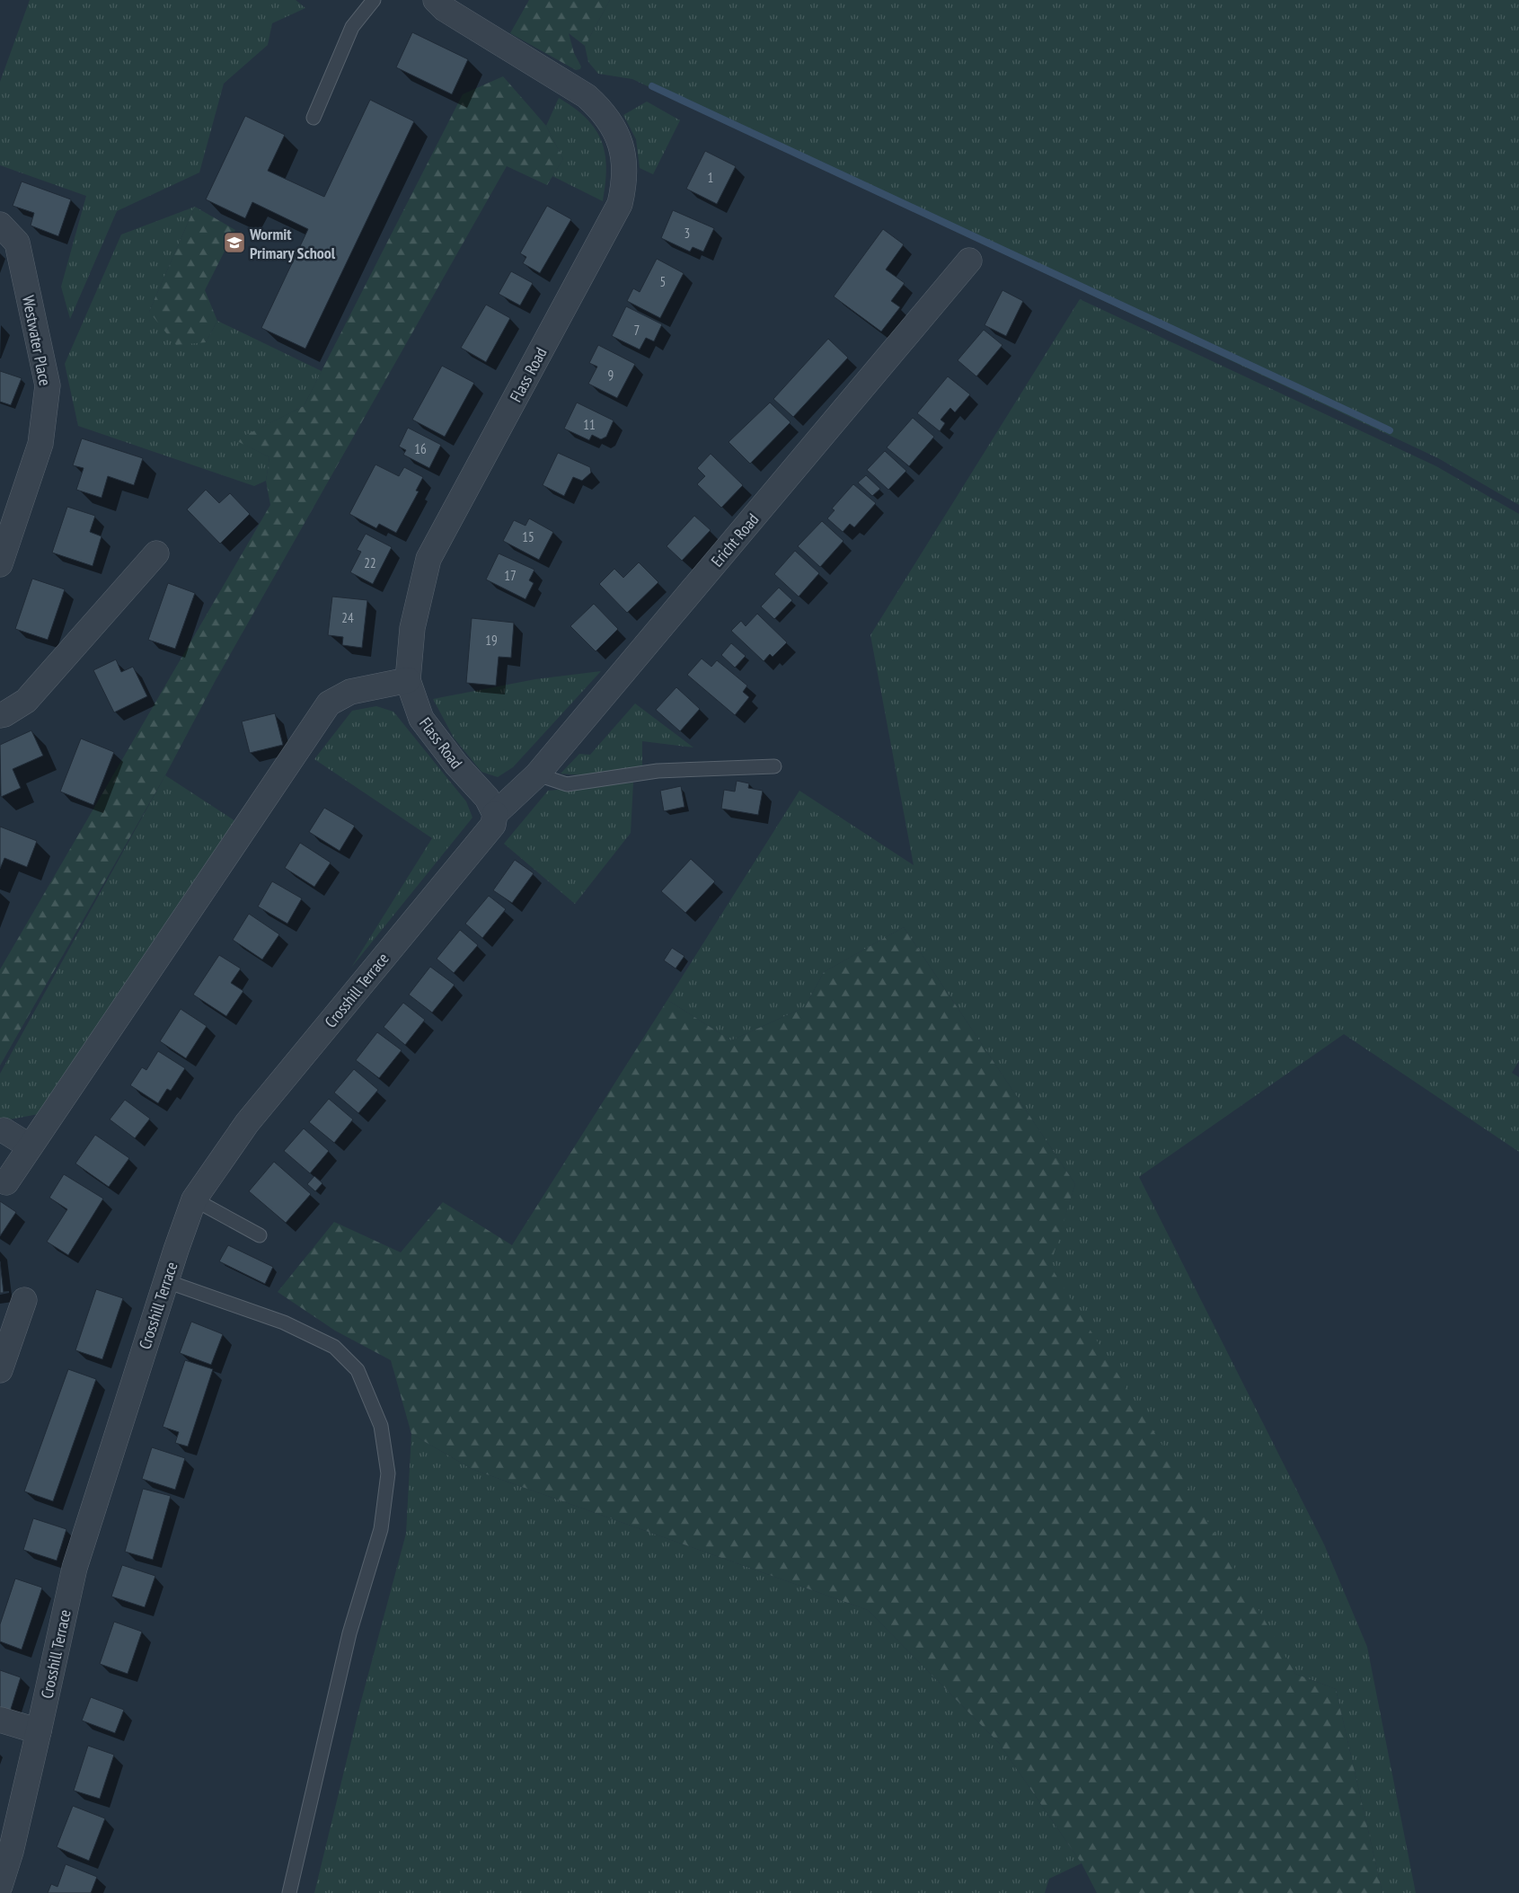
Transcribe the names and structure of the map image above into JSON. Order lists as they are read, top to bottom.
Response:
{
  "streets": {
    "street": [
      "Westwater Place",
      "Flass Road",
      "Ericht Road",
      "Crosshill Terrace"
    ]
  },
  "crossings": [
    ["Flass Road", "Ericht Road"],
    ["Flass Road", "Crosshill Terrace"],
    ["Ericht Road", "Crosshill Terrace"]
  ],
  "places": {
    "school or university": ["Wormit Primary School"]
  },
  "house_numbers": [
    "1",
    "3",
    "5",
    "7",
    "9",
    "11",
    "16",
    "15",
    "22",
    "17",
    "24",
    "19"
  ]
}
